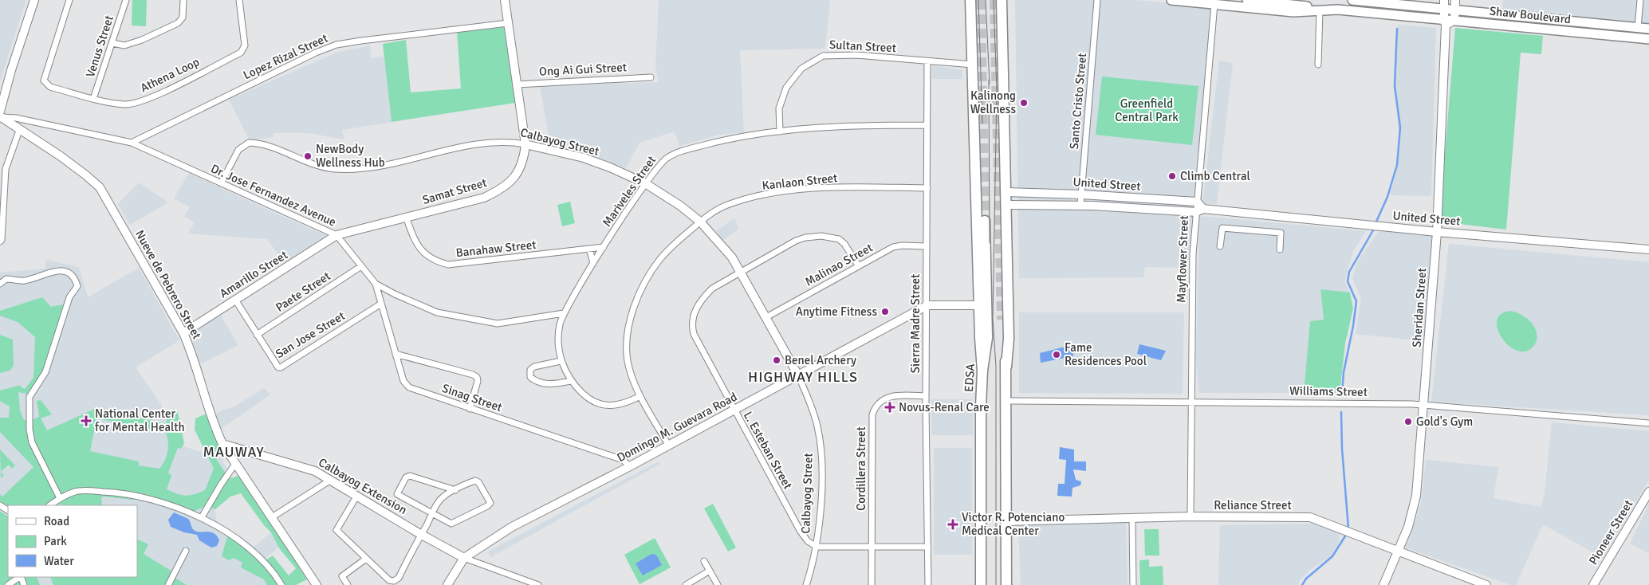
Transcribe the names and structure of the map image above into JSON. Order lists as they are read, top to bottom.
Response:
{
  "streets": {
    "highway": ["EDSA"],
    "main road": ["Shaw Boulevard"],
    "street": [
      "Venus Street",
      "Sultan Street",
      "Lopez Rizal Street",
      "Ong Ai Gui Street",
      "Athena Loop",
      "Santo Cristo Street",
      "Calbayog Street",
      "Kanlaon Street",
      "United Street",
      "Samat Street",
      "Mariveles Street",
      "Dr. Jose Fernandez Avenue",
      "Banahaw Street",
      "Mayflower Street",
      "Malinao Street",
      "Amarillo Street",
      "Nueve de Pebrero Street",
      "Paete Street",
      "Sheridan Street",
      "Sierra Madre Street",
      "San Jose Street",
      "Williams Street",
      "Sinag Street",
      "Domingo M. Guevara Road",
      "L. Esteban Street",
      "Cordillera Street",
      "Calbayog Extension",
      "Reliance Street",
      "Pioneer Street"
    ]
  },
  "crossings": [
    ["Shaw Boulevard", "Mayflower Street"],
    ["Shaw Boulevard", "Sheridan Street"],
    ["Venus Street", "Athena Loop"],
    ["Sultan Street", "Mariveles Street"],
    ["Sultan Street", "Sierra Madre Street"],
    ["Lopez Rizal Street", "Samat Street"],
    ["Lopez Rizal Street", "Dr. Jose Fernandez Avenue"],
    ["Ong Ai Gui Street", "Samat Street"],
    ["Santo Cristo Street", "United Street"],
    ["Calbayog Street", "Kanlaon Street"],
    ["Calbayog Street", "Samat Street"],
    ["Calbayog Street", "Mariveles Street"],
    ["Calbayog Street", "Dr. Jose Fernandez Avenue"],
    ["Calbayog Street", "Malinao Street"],
    ["Calbayog Street", "Domingo M. Guevara Road"],
    ["Calbayog Street", "L. Esteban Street"],
    ["Kanlaon Street", "Mariveles Street"],
    ["Kanlaon Street", "Sierra Madre Street"],
    ["Kanlaon Street", "Domingo M. Guevara Road"],
    ["United Street", "Mayflower Street"],
    ["United Street", "Sheridan Street"],
    ["Samat Street", "Dr. Jose Fernandez Avenue"],
    ["Samat Street", "Banahaw Street"],
    ["Samat Street", "Amarillo Street"],
    ["Mariveles Street", "Dr. Jose Fernandez Avenue"],
    ["Mariveles Street", "Banahaw Street"],
    ["Mariveles Street", "Sierra Madre Street"],
    ["Dr. Jose Fernandez Avenue", "Amarillo Street"],
    ["Dr. Jose Fernandez Avenue", "Nueve de Pebrero Street"],
    ["Dr. Jose Fernandez Avenue", "Paete Street"],
    ["Dr. Jose Fernandez Avenue", "Sinag Street"],
    ["Mayflower Street", "Williams Street"],
    ["Mayflower Street", "Reliance Street"],
    ["Malinao Street", "Sierra Madre Street"],
    ["Malinao Street", "L. Esteban Street"],
    ["Amarillo Street", "Nueve de Pebrero Street"],
    ["Amarillo Street", "San Jose Street"],
    ["Nueve de Pebrero Street", "Calbayog Extension"],
    ["Paete Street", "San Jose Street"],
    ["Sheridan Street", "Williams Street"],
    ["Sheridan Street", "Reliance Street"],
    ["Sierra Madre Street", "Domingo M. Guevara Road"],
    ["Sierra Madre Street", "Cordillera Street"],
    ["San Jose Street", "Sinag Street"],
    ["Sinag Street", "Domingo M. Guevara Road"],
    ["Domingo M. Guevara Road", "L. Esteban Street"],
    ["Domingo M. Guevara Road", "Calbayog Extension"]
  ],
  "districts": ["HIGHWAY HILLS", "MAUWAY"],
  "parks": ["Greenfield Central Park"],
  "places": {
    "other": [
      "Kalinong Wellness",
      "NewBody Wellness Hub",
      "Climb Central",
      "Anytime Fitness",
      "Fame Residences Pool",
      "Benel Archery",
      "Gold's Gym"
    ],
    "health": ["Novus-Renal Care", "National Center for Mental Health", "Victor R. Potenciano Medical Center"]
  },
  "legend": ["Road", "Park", "Water"]
}
